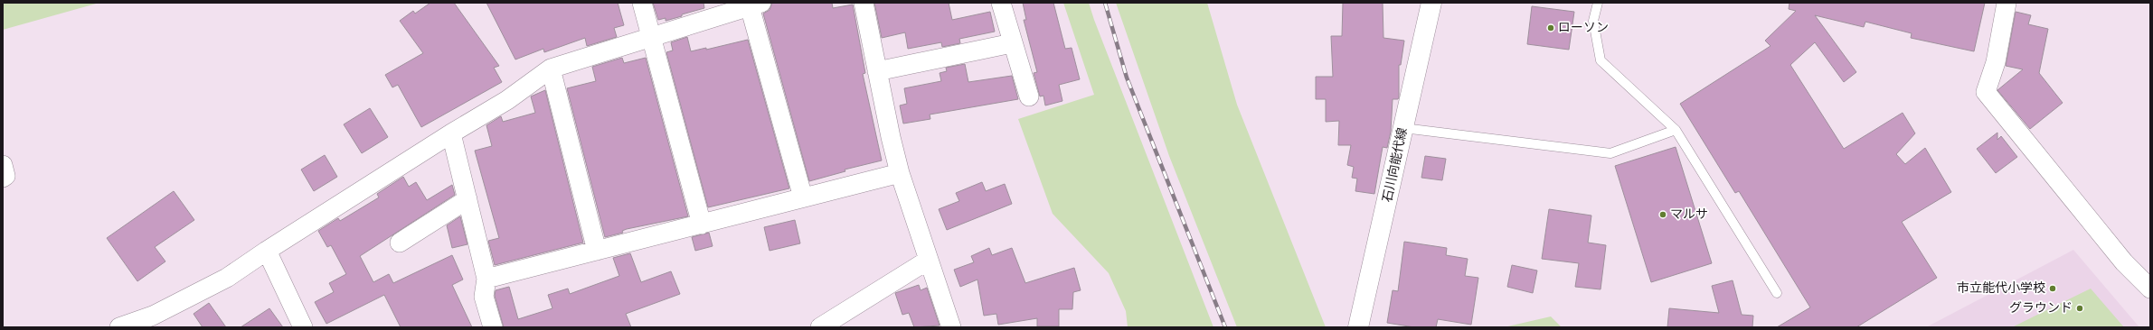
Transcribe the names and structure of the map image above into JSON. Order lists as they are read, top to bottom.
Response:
{
  "streets": {
    "main road": ["石川向能代線"]
  },
  "places": [
    "ローソン",
    "マルサ",
    "市立能代小学校",
    "グラウンド"
  ]
}
